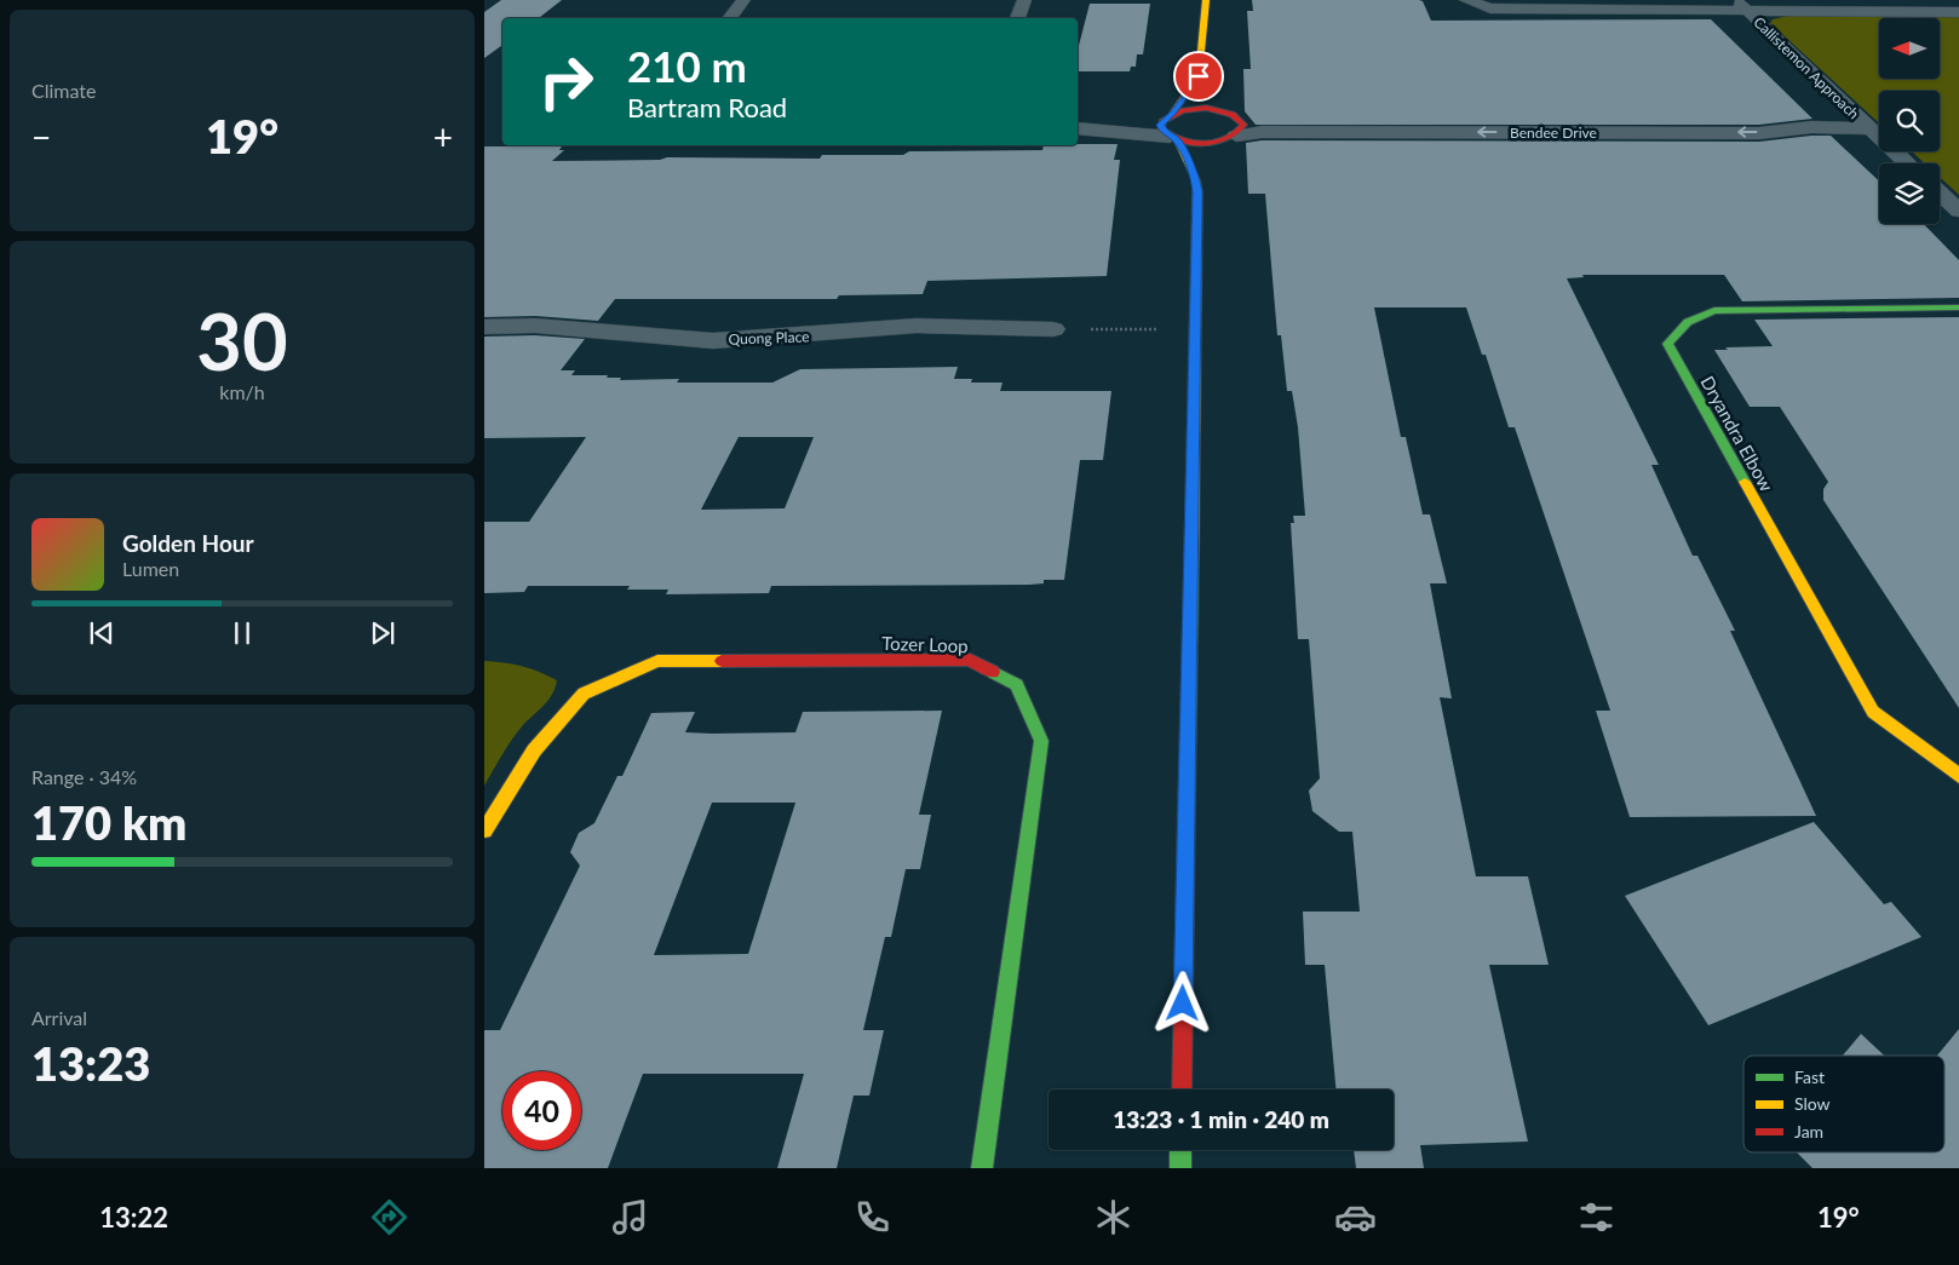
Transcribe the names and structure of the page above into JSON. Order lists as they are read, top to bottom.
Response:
{
  "streets": {
    "street": [
      "Callistemon Approach",
      "Bendee Drive",
      "Quong Place",
      "Dryandra Elbow",
      "Tozer Loop"
    ]
  },
  "crossings": [
    ["Callistemon Approach", "Bendee Drive"]
  ],
  "legend": ["Fast", "Slow", "Jam"],
  "north": "left",
  "page": {
    "tile": [
      "Climate",
      ["30", "km/h"],
      ["Range · 34%", "170 km"],
      ["Arrival", "13:23"]
    ],
    "turn": ["210 m", "Bartram Road"],
    "heat": ["−", "19°", "+"],
    "song": ["Golden Hour", "Lumen"],
    "limit": "40",
    "trip": "13:23 · 1 min · 240 m",
    "tabs": ["13:22", "19°"]
  }
}
